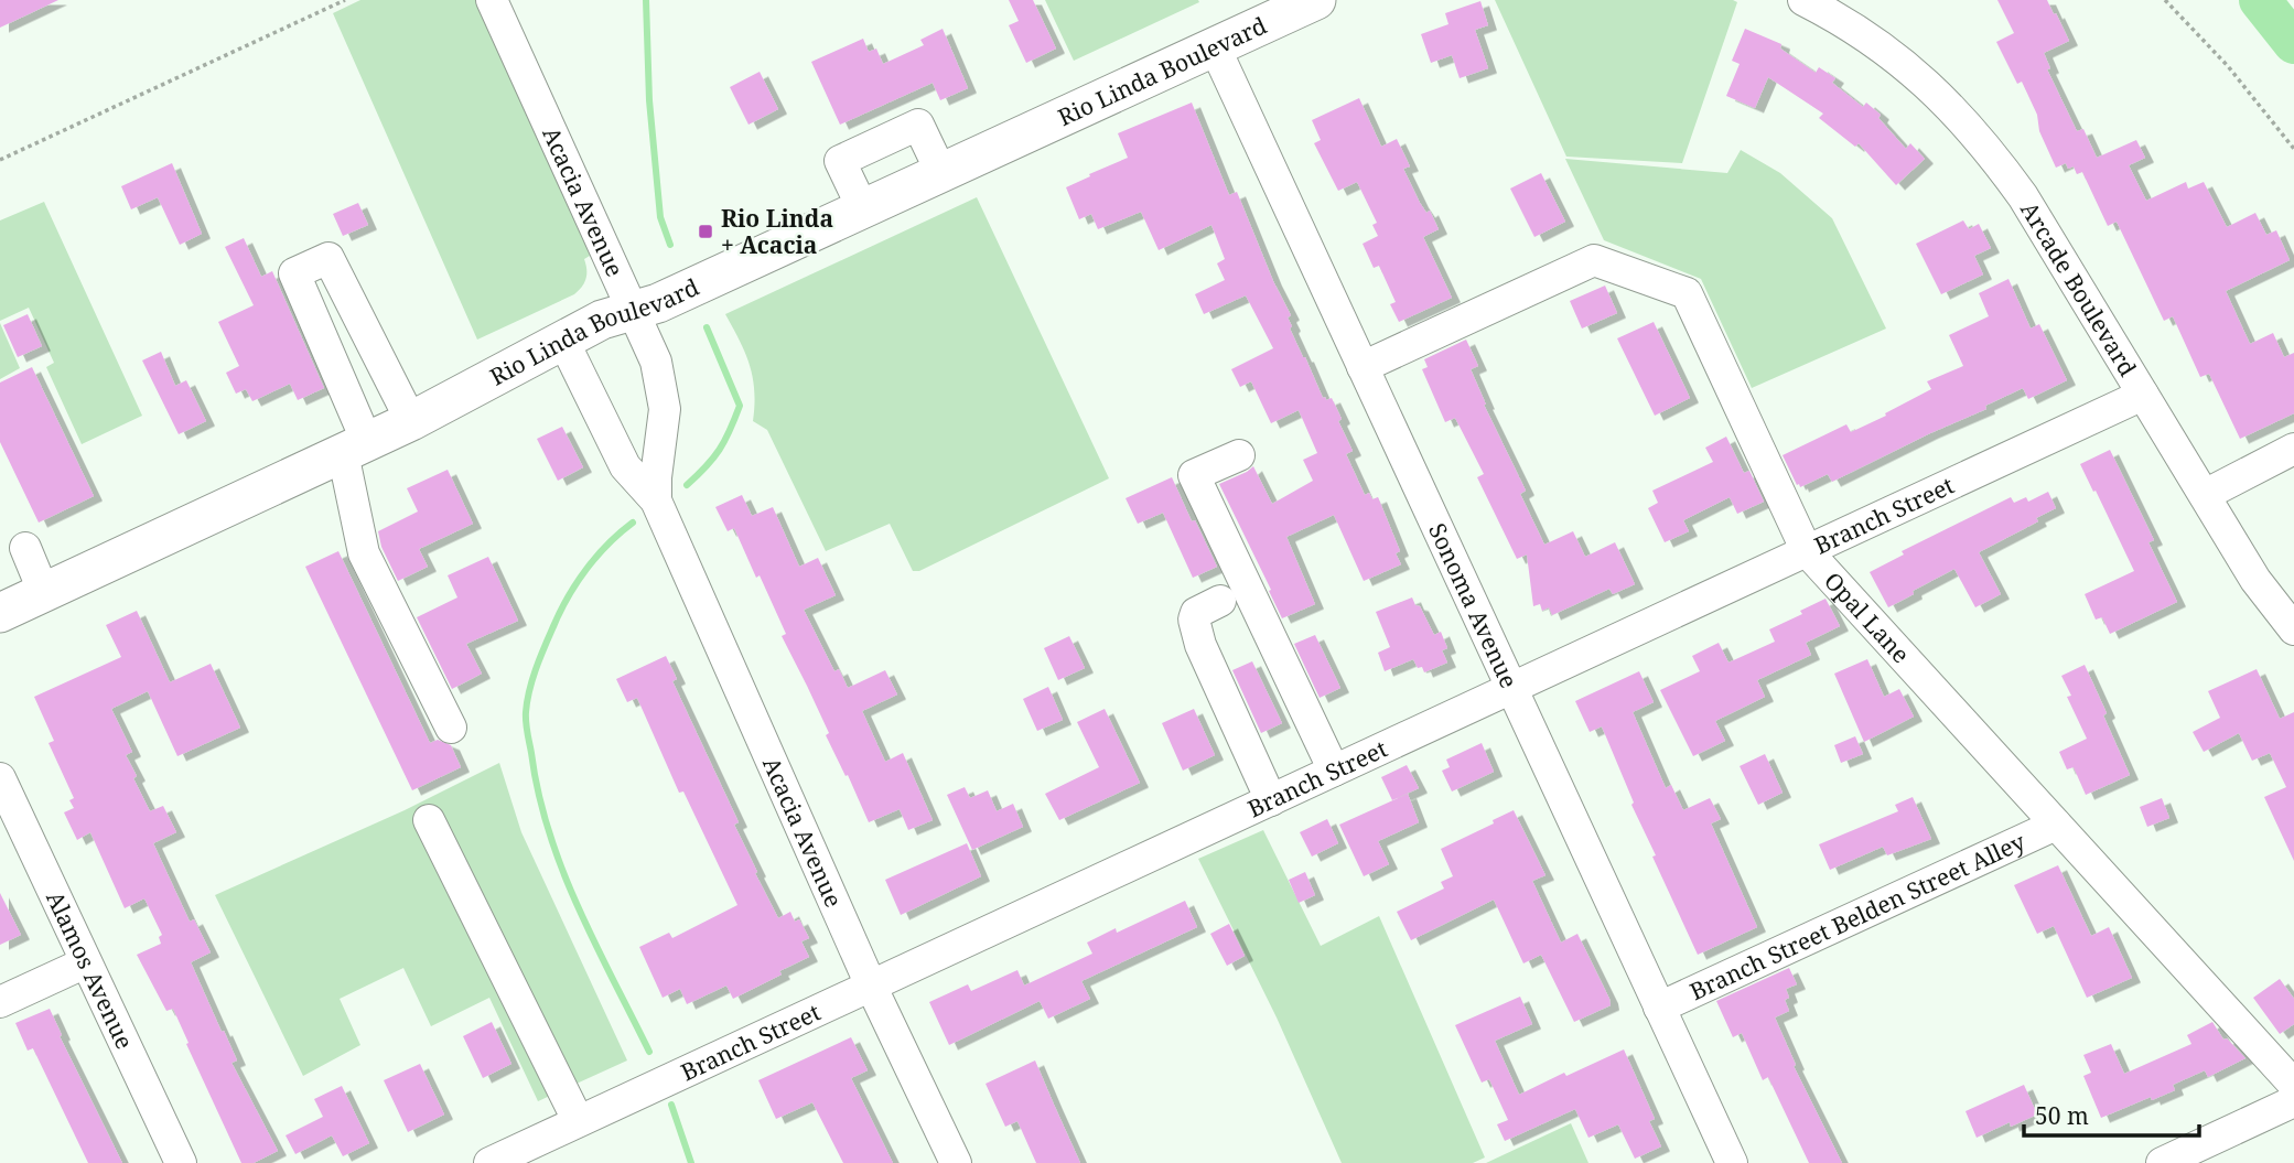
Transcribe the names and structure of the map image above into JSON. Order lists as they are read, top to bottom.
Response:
{
  "streets": {
    "main road": ["Rio Linda Boulevard"],
    "street": [
      "Acacia Avenue",
      "Arcade Boulevard",
      "Branch Street",
      "Sonoma Avenue",
      "Opal Lane",
      "Branch Street Belden Street Alley",
      "Alamos Avenue"
    ]
  },
  "crossings": [
    ["Rio Linda Boulevard", "Acacia Avenue"],
    ["Rio Linda Boulevard", "Sonoma Avenue"],
    ["Acacia Avenue", "Branch Street"],
    ["Arcade Boulevard", "Branch Street"],
    ["Branch Street", "Sonoma Avenue"],
    ["Branch Street", "Opal Lane"],
    ["Sonoma Avenue", "Opal Lane"],
    ["Sonoma Avenue", "Branch Street Belden Street Alley"],
    ["Opal Lane", "Branch Street Belden Street Alley"]
  ],
  "places": {
    "transit": ["Rio Linda + Acacia"]
  },
  "scale_bar": "50 m"
}
